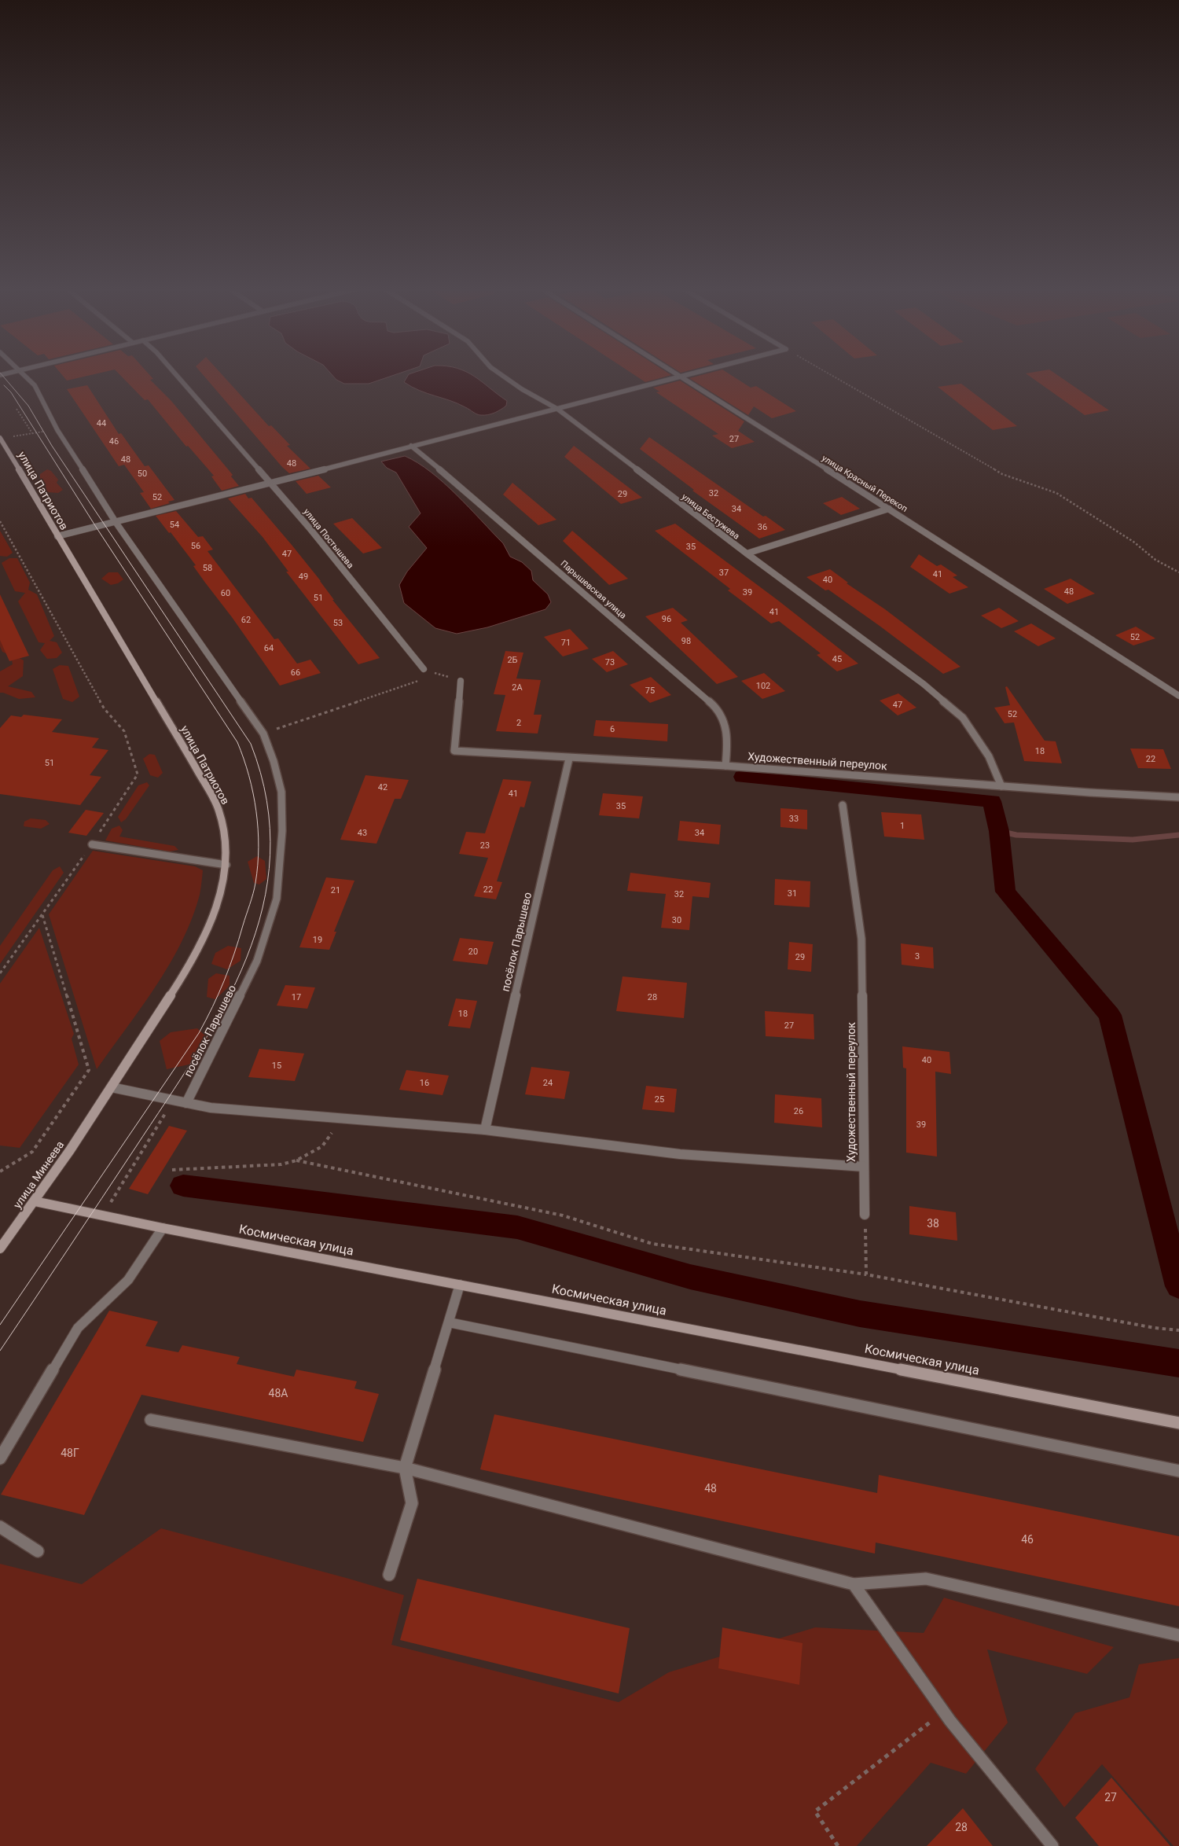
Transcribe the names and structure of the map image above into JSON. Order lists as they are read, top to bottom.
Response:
{
  "streets": {
    "main road": ["улица Патриотов", "улица Минеева", "Космическая улица"],
    "street": [
      "улица Красный Перекоп",
      "улица Бестужева",
      "улица Постышева",
      "Парышевская улица",
      "Художественный переулок",
      "посёлок Парышево"
    ]
  },
  "crossings": [
    ["улица Патриотов", "улица Минеева"],
    ["улица Бестужева", "Художественный переулок"],
    ["Парышевская улица", "Художественный переулок"],
    ["Художественный переулок", "посёлок Парышево"],
    ["улица Минеева", "Космическая улица"]
  ],
  "house_numbers": [
    "44",
    "27",
    "46",
    "48",
    "48",
    "50",
    "32",
    "29",
    "52",
    "34",
    "54",
    "36",
    "56",
    "35",
    "47",
    "58",
    "37",
    "41",
    "49",
    "40",
    "48",
    "39",
    "60",
    "51",
    "41",
    "96",
    "62",
    "53",
    "52",
    "98",
    "71",
    "64",
    "45",
    "2Б",
    "73",
    "66",
    "102",
    "2А",
    "75",
    "47",
    "52",
    "2",
    "6",
    "18",
    "22",
    "51",
    "42",
    "41",
    "35",
    "33",
    "1",
    "43",
    "34",
    "23",
    "22",
    "21",
    "31",
    "32",
    "30",
    "19",
    "20",
    "3",
    "29",
    "17",
    "28",
    "18",
    "27",
    "40",
    "15",
    "16",
    "24",
    "25",
    "26",
    "39",
    "38",
    "48А",
    "48Г",
    "48",
    "46",
    "27",
    "28"
  ]
}
